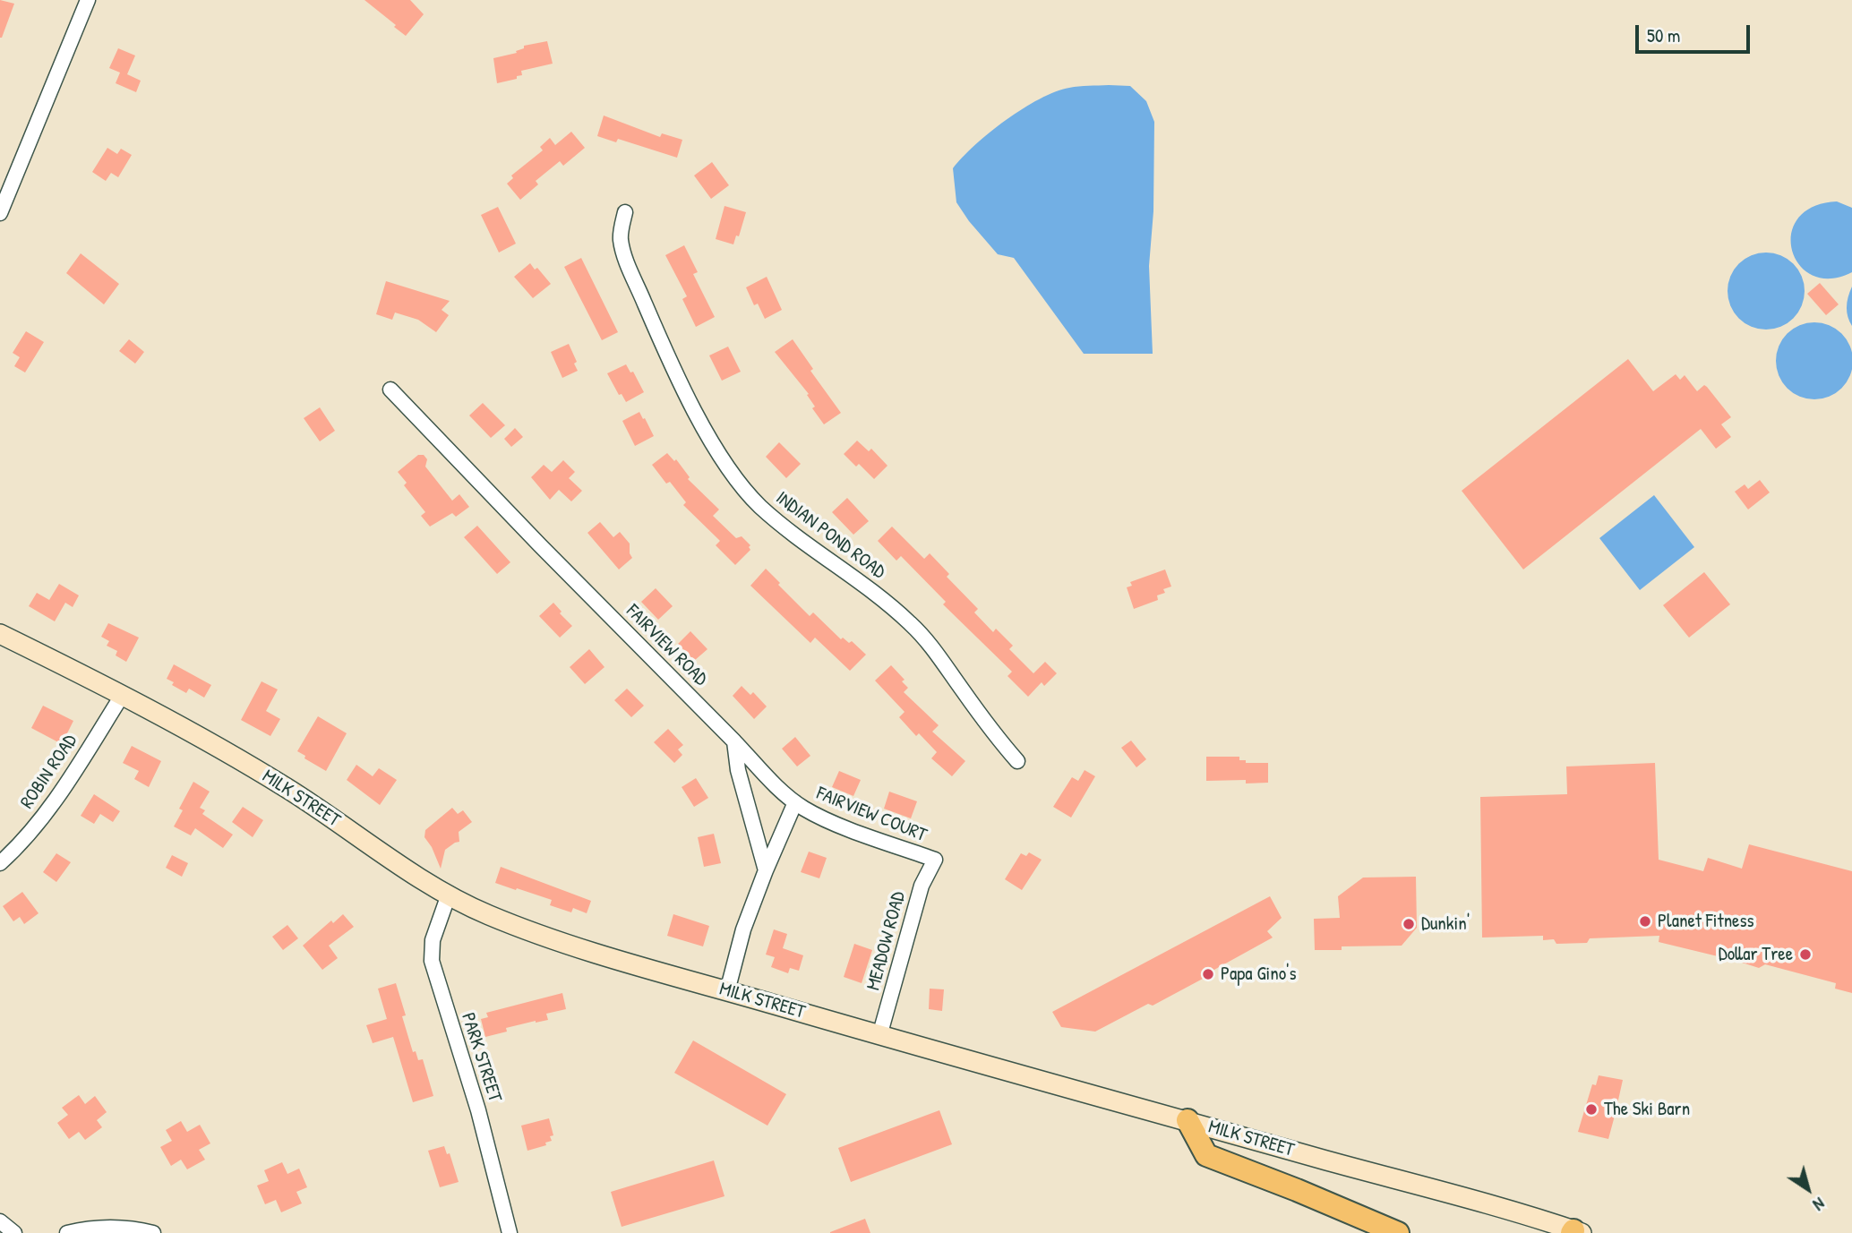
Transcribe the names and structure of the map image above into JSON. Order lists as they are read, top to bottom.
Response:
{
  "streets": {
    "main road": ["MILK STREET"],
    "street": [
      "INDIAN POND ROAD",
      "FAIRVIEW ROAD",
      "ROBIN ROAD",
      "FAIRVIEW COURT",
      "MEADOW ROAD",
      "PARK STREET"
    ]
  },
  "crossings": [
    ["FAIRVIEW ROAD", "FAIRVIEW COURT"],
    ["ROBIN ROAD", "MILK STREET"],
    ["MILK STREET", "MEADOW ROAD"],
    ["MILK STREET", "PARK STREET"],
    ["FAIRVIEW COURT", "MEADOW ROAD"]
  ],
  "places": [
    "Planet Fitness",
    "Dunkin'",
    "Dollar Tree",
    "Papa Gino's",
    "The Ski Barn"
  ],
  "scale_bar": "50 m",
  "north": "bottom right"
}
